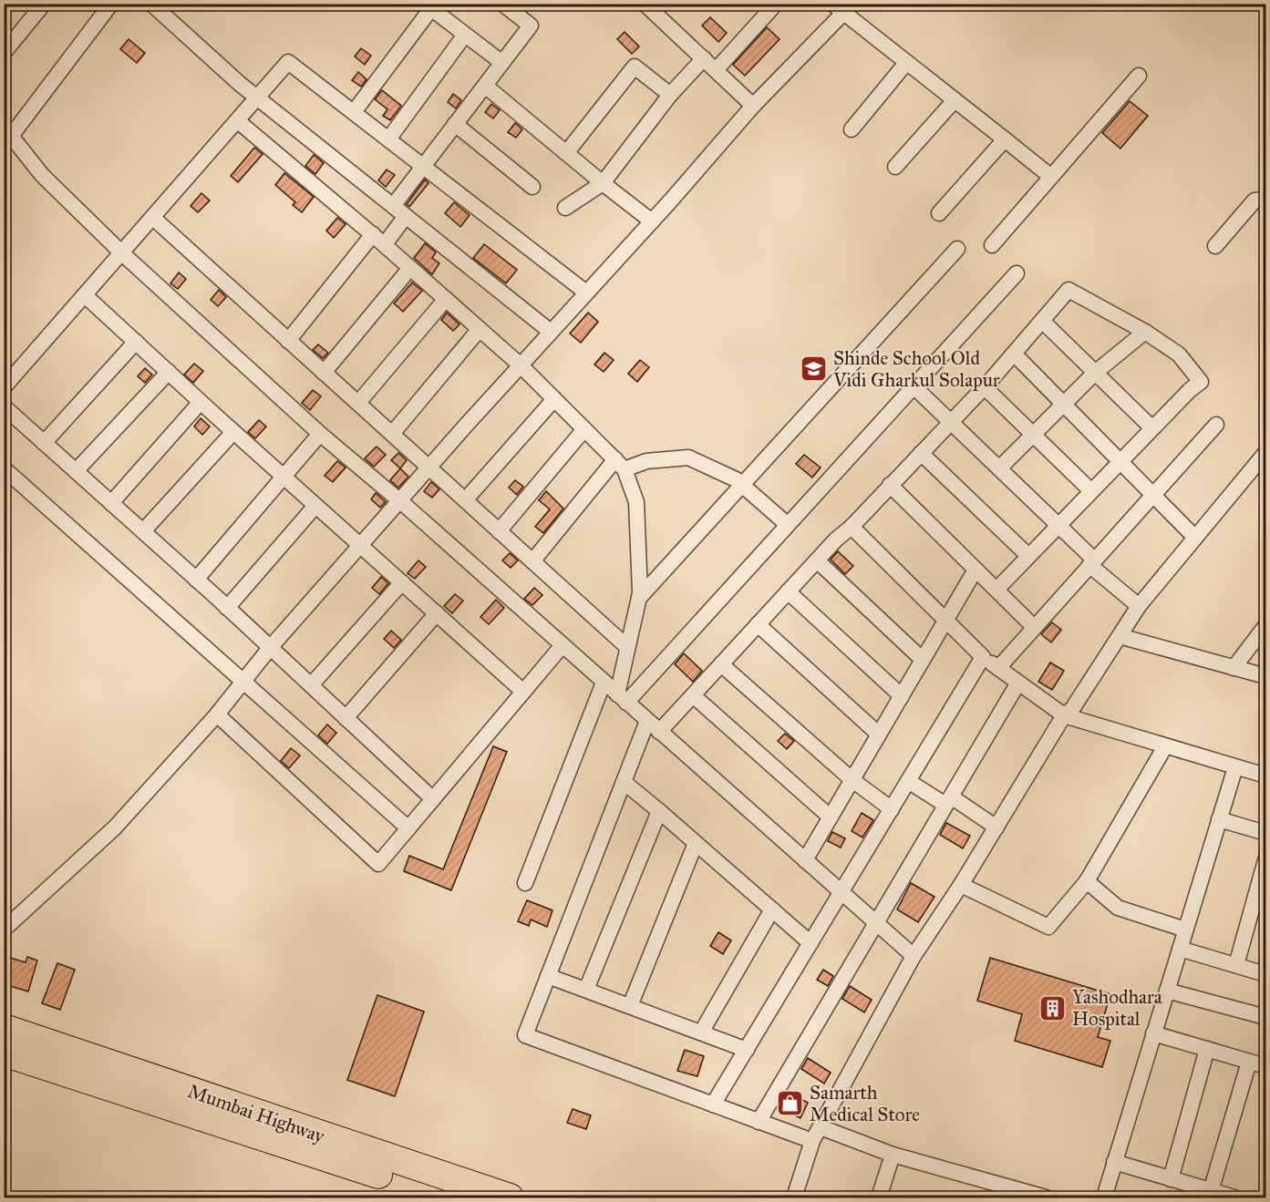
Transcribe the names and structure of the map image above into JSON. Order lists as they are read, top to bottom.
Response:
{
  "streets": {
    "highway": ["Mumbai Highway"]
  },
  "places": {
    "school or university": ["Shinde School Old Vidi Gharkul Solapur"],
    "building": ["Yashodhara Hospital"],
    "shop": ["Samarth Medical Store"]
  }
}
